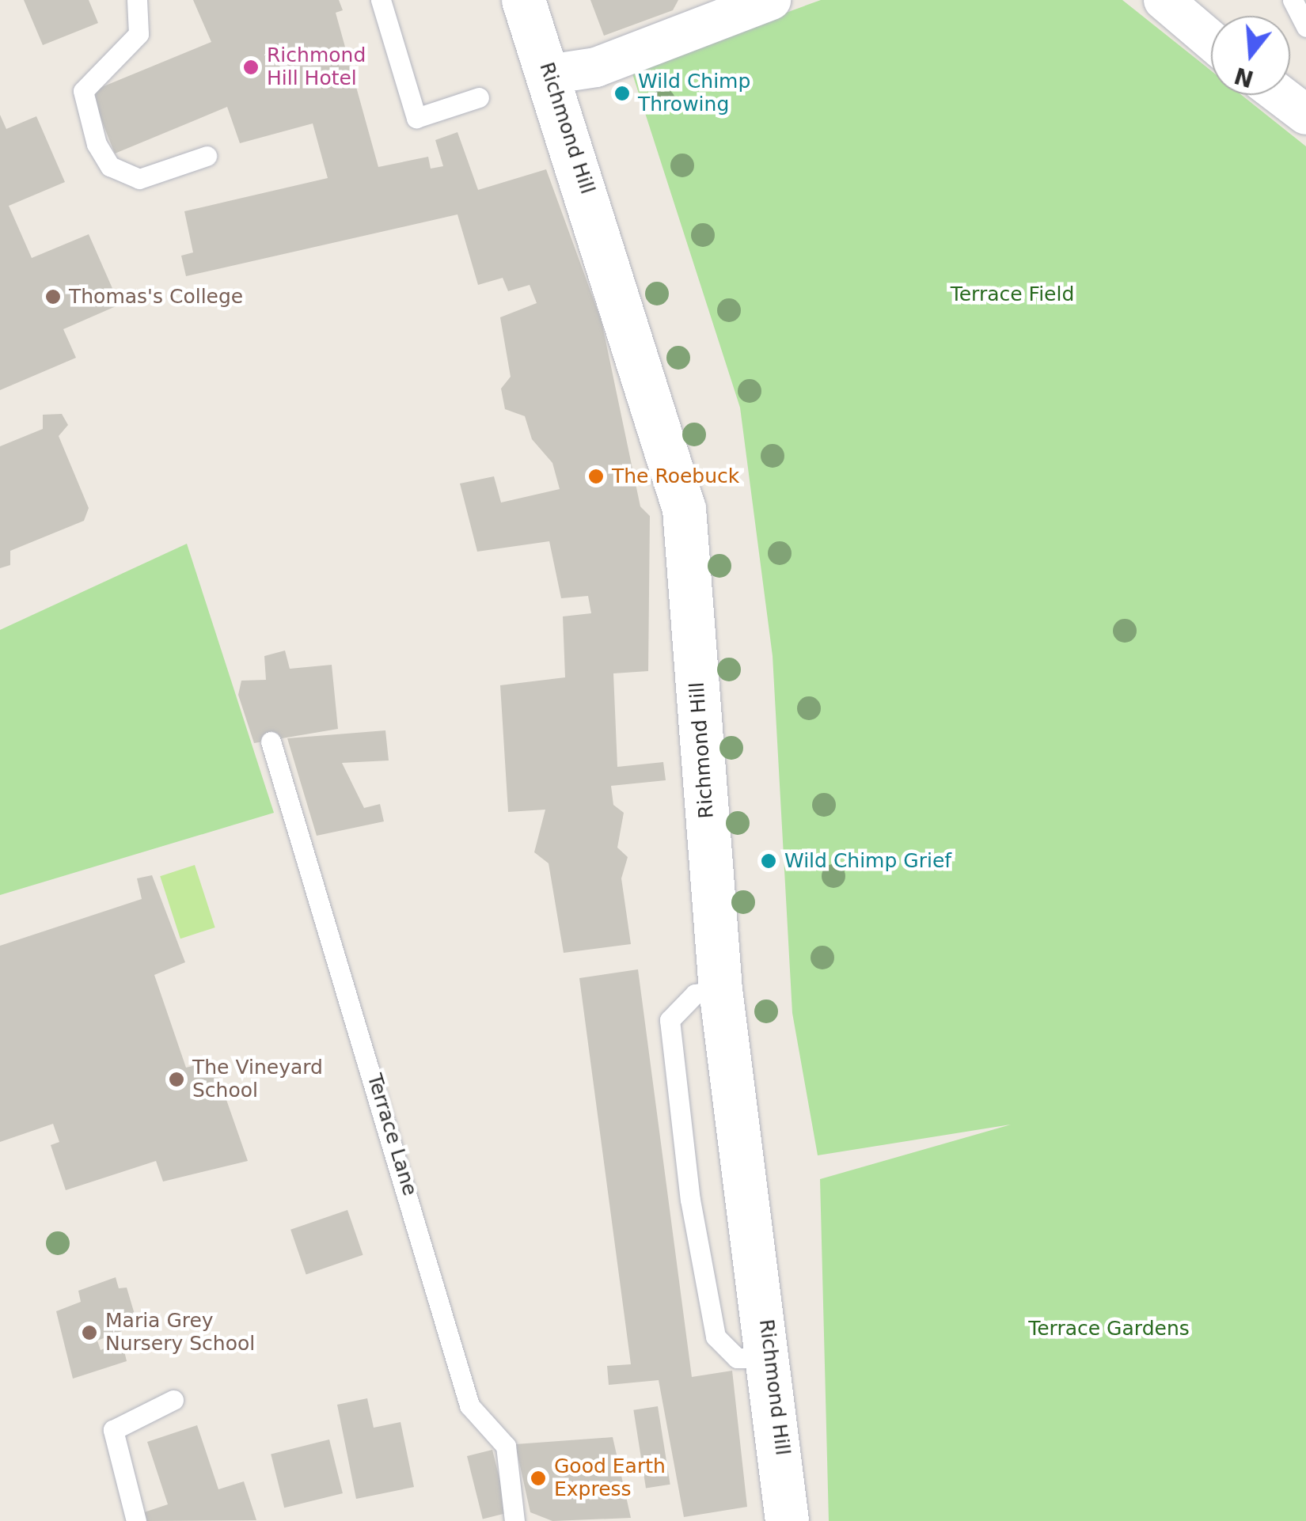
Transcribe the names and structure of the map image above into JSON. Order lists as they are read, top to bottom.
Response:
{
  "streets": {
    "main road": ["Richmond Hill"],
    "lane": ["Terrace Lane"]
  },
  "parks": ["Terrace Field", "Terrace Gardens"],
  "places": [
    "Richmond Hill Hotel",
    "Wild Chimp Throwing",
    "Thomas's College",
    "The Roebuck",
    "Wild Chimp Grief",
    "The Vineyard School",
    "Maria Grey Nursery School",
    "Good Earth Express"
  ],
  "north": "bottom"
}
